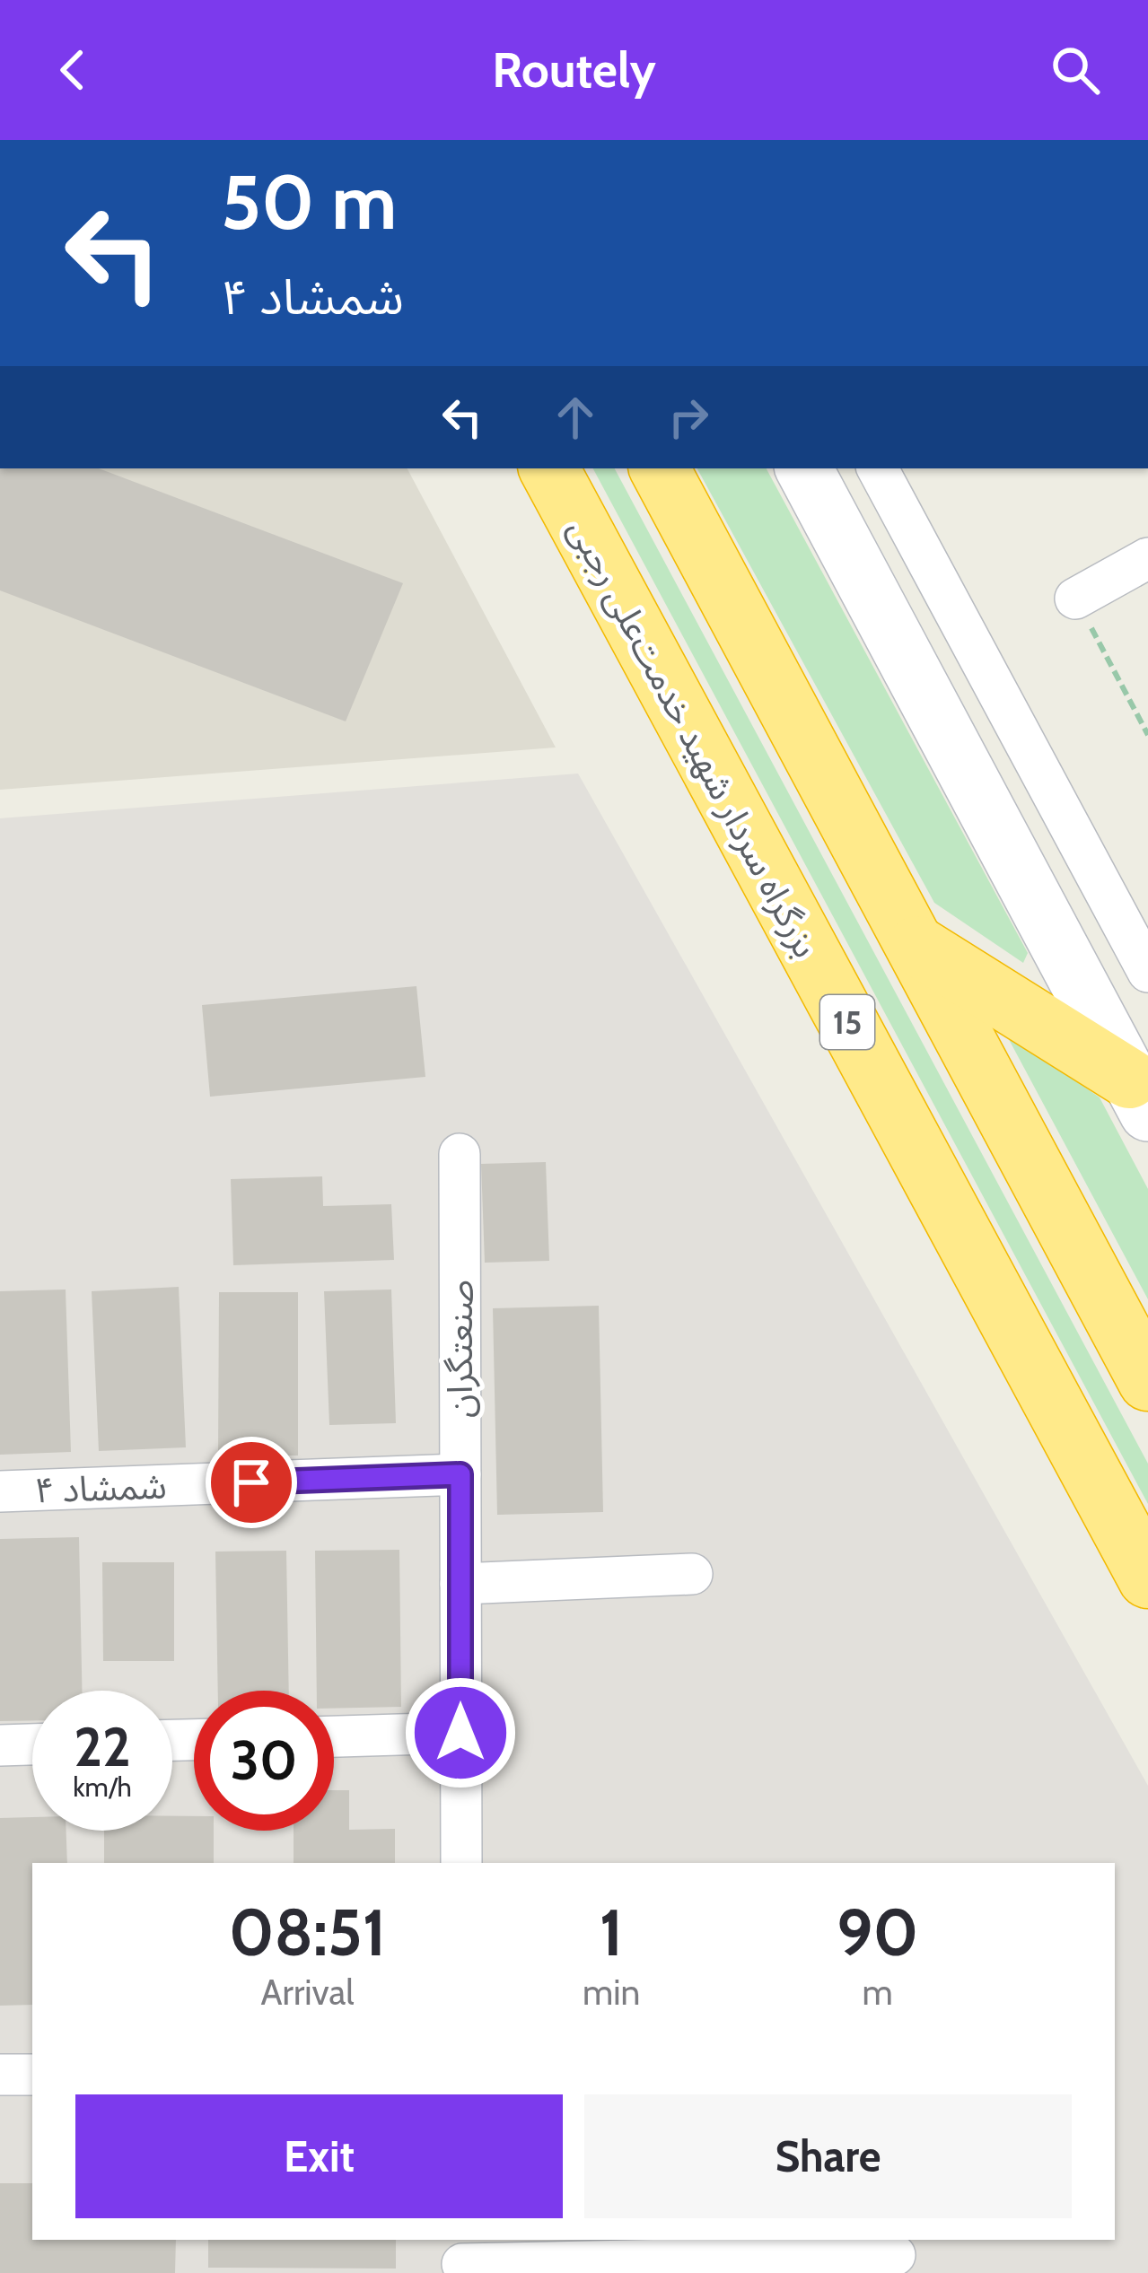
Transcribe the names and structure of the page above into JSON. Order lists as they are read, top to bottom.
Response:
{
  "streets": {
    "highway": ["بزرگراه سردار شهید خدمت‌علی رجبی", "15"],
    "street": ["صنعتگران", "شمشاد ۴"]
  },
  "crossings": [
    ["صنعتگران", "شمشاد ۴"]
  ],
  "page": {
    "header": "Routely",
    "turn": ["50 m", "شمشاد ۴"],
    "speed": "22 km/h",
    "limit": "30",
    "eta": [
      "08:51",
      "Arrival",
      "1",
      "min",
      "90",
      "m"
    ],
    "buttons": ["Exit", "Share"]
  }
}
